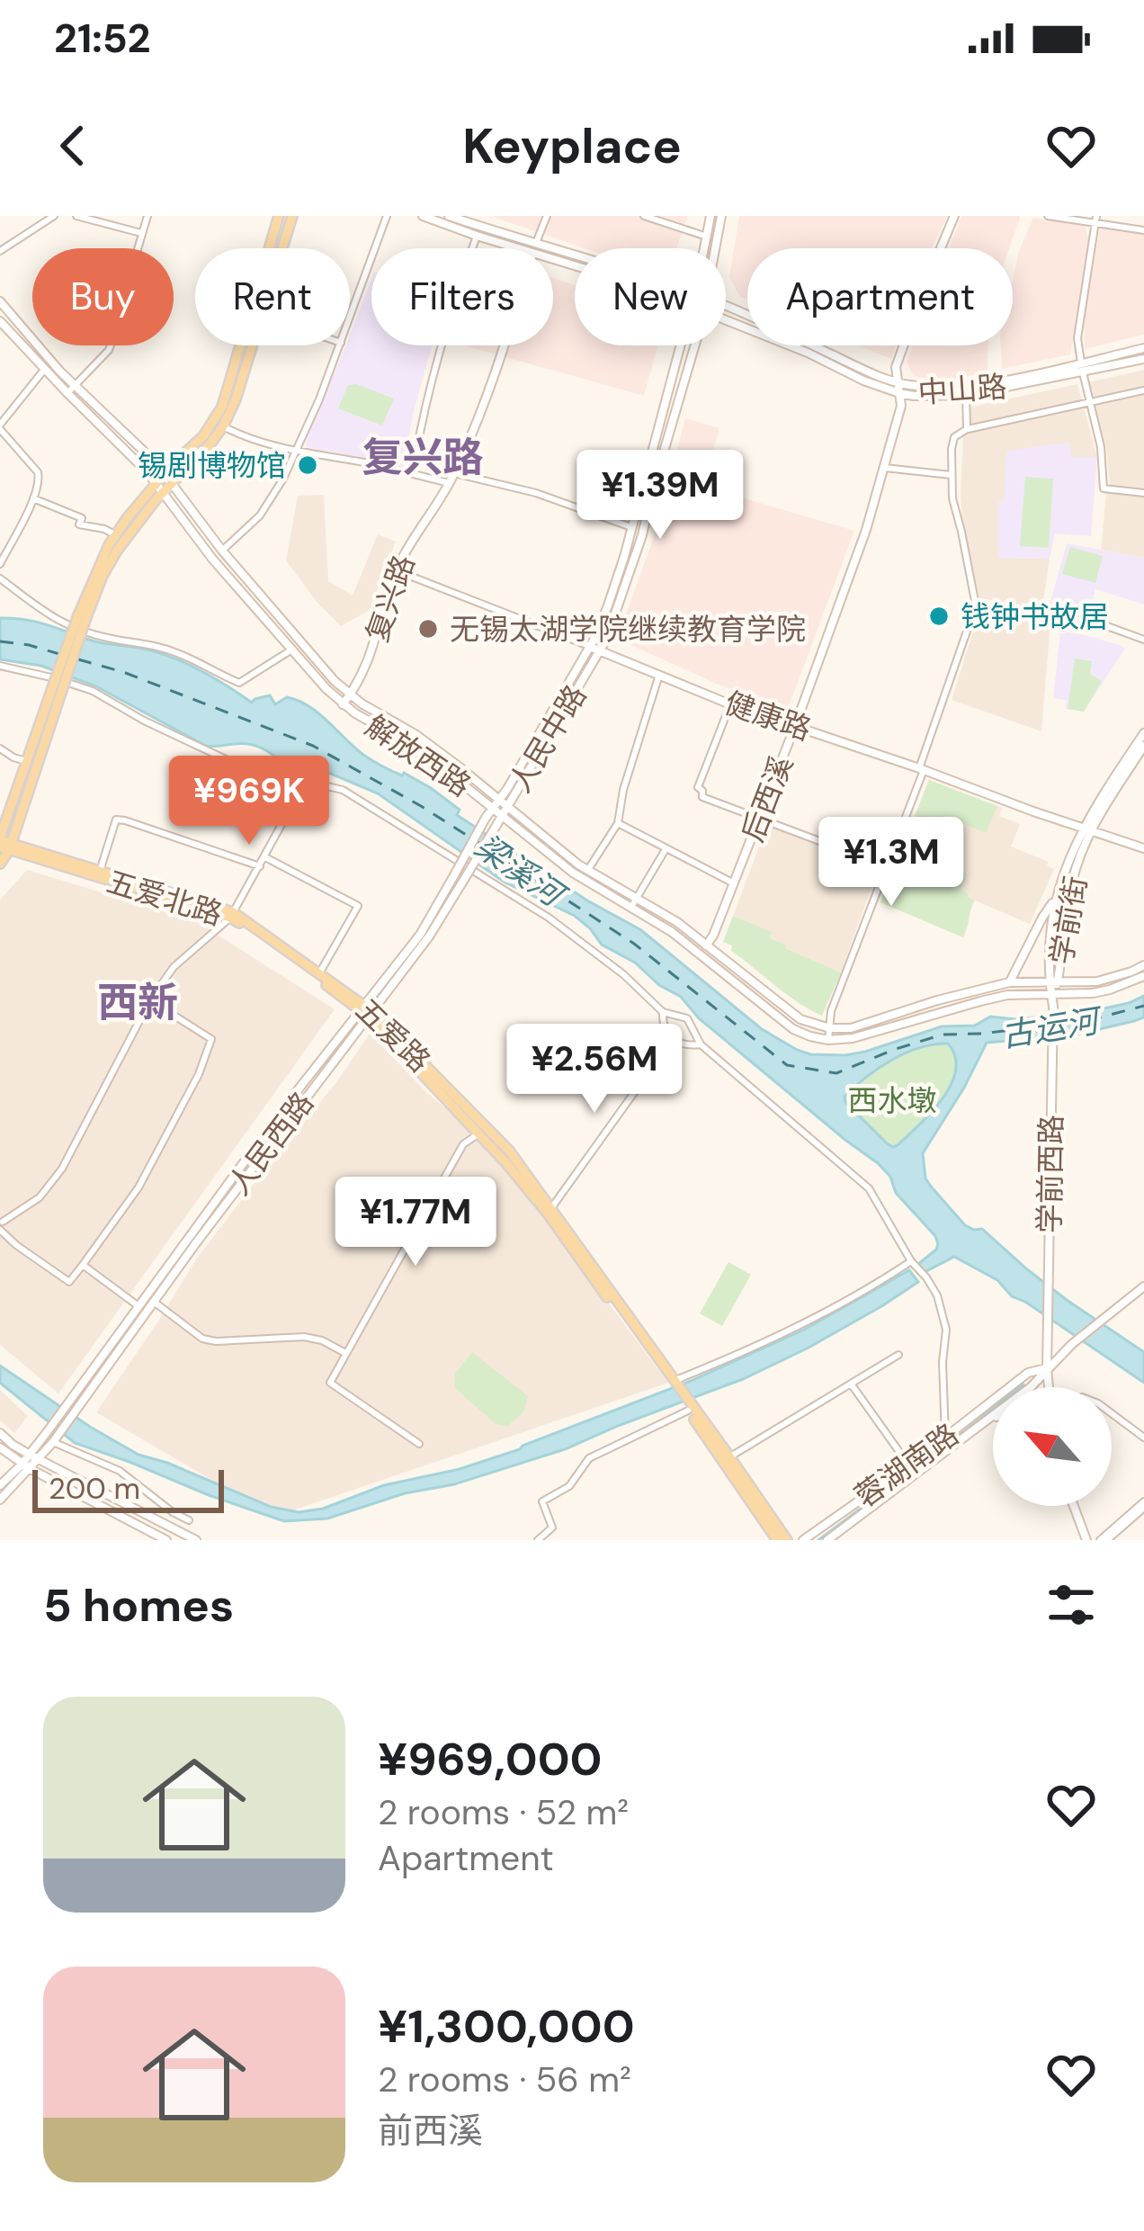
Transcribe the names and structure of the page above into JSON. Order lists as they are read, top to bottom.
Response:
{
  "streets": {
    "main road": [
      "中山路",
      "复兴路",
      "健康路",
      "人民中路",
      "解放西路",
      "后西溪",
      "五爱北路",
      "学前街",
      "五爱路",
      "人民西路",
      "学前西路",
      "蓉湖南路"
    ]
  },
  "crossings": [
    ["中山路", "后西溪"],
    ["复兴路", "健康路"],
    ["复兴路", "解放西路"],
    ["健康路", "人民中路"],
    ["健康路", "后西溪"],
    ["健康路", "学前街"],
    ["人民中路", "解放西路"],
    ["人民中路", "人民西路"],
    ["解放西路", "后西溪"],
    ["五爱北路", "五爱路"],
    ["五爱北路", "人民西路"],
    ["学前街", "学前西路"],
    ["五爱路", "人民西路"],
    ["学前西路", "蓉湖南路"]
  ],
  "districts": ["复兴路", "西新"],
  "water": ["梁溪河", "古运河"],
  "parks": ["西水墩"],
  "places": ["锡剧博物馆", "钱钟书故居", "无锡太湖学院继续教育学院"],
  "scale_bar": "200 m",
  "north": "top left",
  "page": {
    "status": "21:52",
    "header": "Keyplace",
    "chip": [
      "Buy",
      "Rent",
      "Filters",
      "New",
      "Apartment"
    ],
    "price": [
      "¥1.39M",
      "¥969K",
      "¥1.3M",
      "¥2.56M",
      "¥1.77M"
    ],
    "scale": "200 m",
    "heading": "5 homes",
    "list": [
      {
        "name": "¥969,000",
        "note": "2 rooms · 52 m² · Apartment"
      },
      {
        "name": "¥1,300,000",
        "note": "2 rooms · 56 m² · 前西溪"
      }
    ]
  }
}
